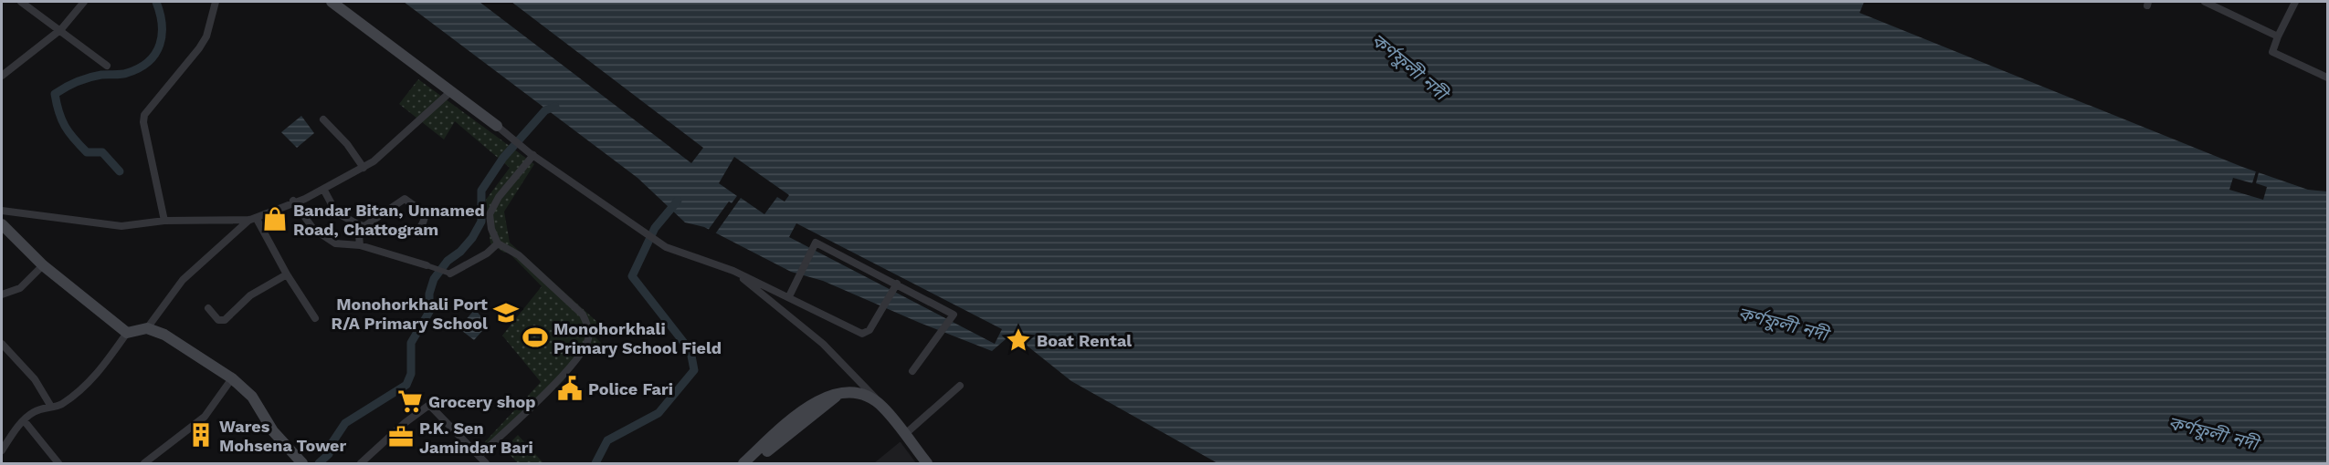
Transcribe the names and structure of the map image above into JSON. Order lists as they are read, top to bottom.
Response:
{
  "water": ["কর্ণফুলী নদী"],
  "places": {
    "shop": ["Bandar Bitan, Unnamed Road, Chattogram"],
    "school or university": ["Monohorkhali Port R/A Primary School"],
    "sports": ["Monohorkhali Primary School Field"],
    "place": ["Boat Rental"],
    "public building": ["Police Fari"],
    "supermarket": ["Grocery shop"],
    "building": ["Wares Mohsena Tower"],
    "office": ["P.K. Sen Jamindar Bari"]
  }
}
